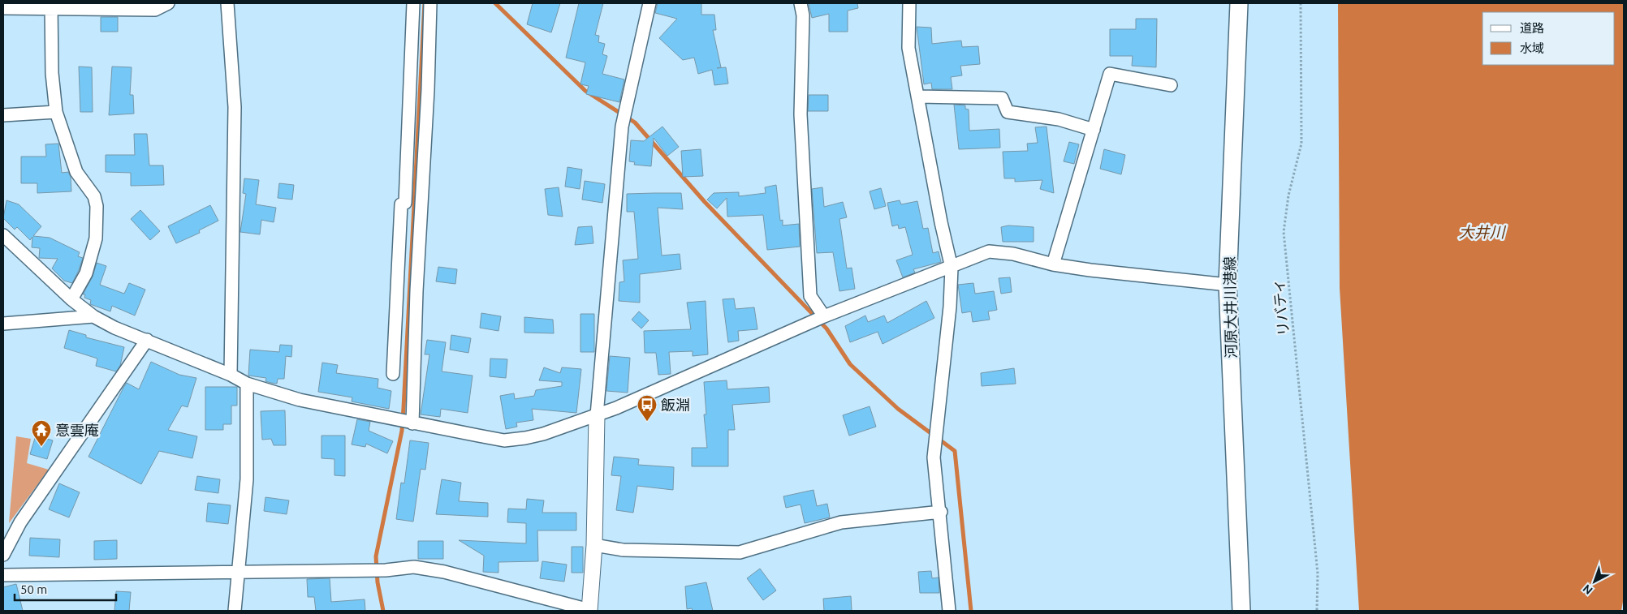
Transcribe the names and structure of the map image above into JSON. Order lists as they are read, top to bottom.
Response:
{
  "streets": {
    "main road": ["河原大井川港線"],
    "path": ["リバティ"]
  },
  "water": ["大井川"],
  "places": {
    "bus stop": ["飯淵"],
    "temple": ["意雲庵"]
  },
  "legend": ["道路", "水域"],
  "scale_bar": "50 m",
  "north": "bottom left"
}
